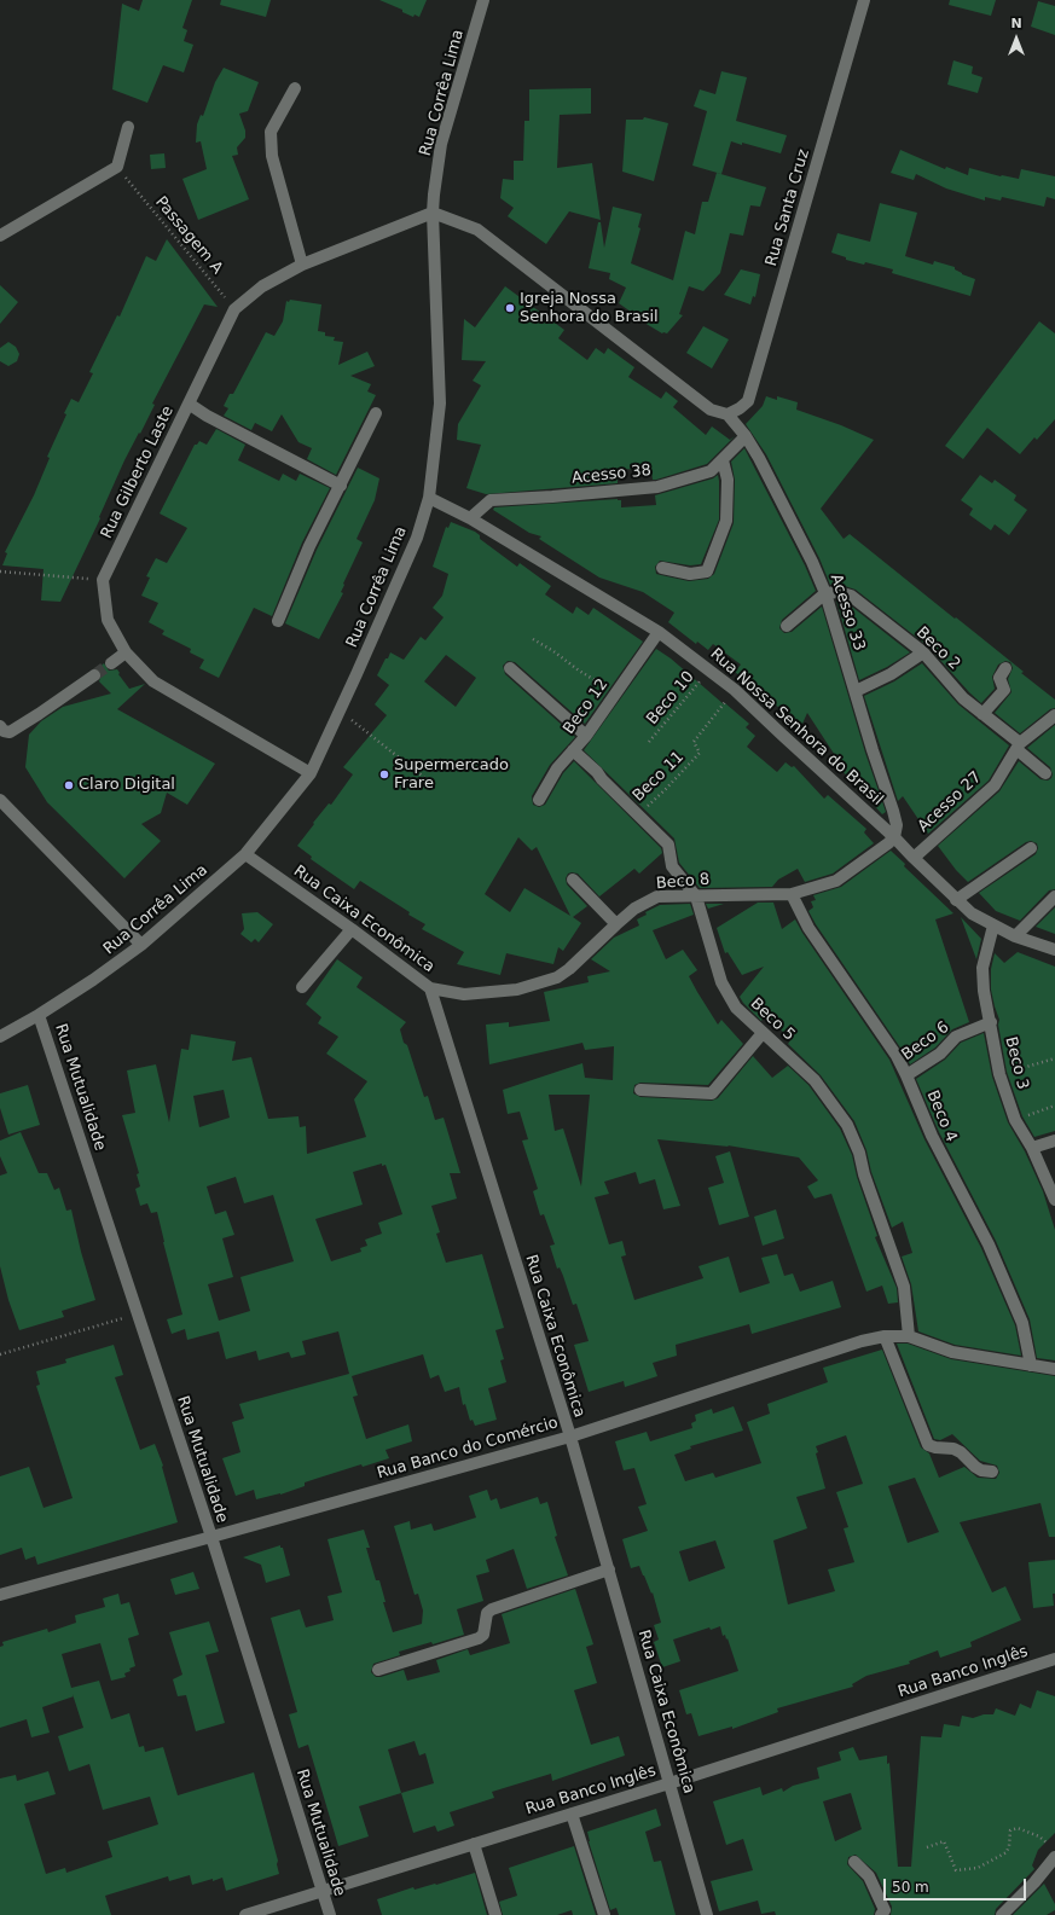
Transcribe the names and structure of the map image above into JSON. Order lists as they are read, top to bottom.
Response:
{
  "streets": {
    "street": [
      "Rua Corrêa Lima",
      "Rua Santa Cruz",
      "Rua Gilberto Laste",
      "Acesso 38",
      "Acesso 33",
      "Beco 2",
      "Beco 12",
      "Rua Nossa Senhora do Brasil",
      "Acesso 27",
      "Beco 8",
      "Rua Caixa Econômica",
      "Beco 5",
      "Beco 6",
      "Beco 3",
      "Rua Mutualidade",
      "Beco 4",
      "Rua Banco do Comércio",
      "Rua Banco Inglês"
    ],
    "path": ["Passagem A", "Beco 10", "Beco 11"]
  },
  "crossings": [
    ["Rua Corrêa Lima", "Rua Gilberto Laste"],
    ["Rua Corrêa Lima", "Rua Nossa Senhora do Brasil"],
    ["Rua Corrêa Lima", "Rua Caixa Econômica"],
    ["Rua Corrêa Lima", "Rua Mutualidade"],
    ["Rua Santa Cruz", "Acesso 33"],
    ["Passagem A", "Rua Gilberto Laste"],
    ["Acesso 38", "Acesso 33"],
    ["Acesso 38", "Rua Nossa Senhora do Brasil"],
    ["Acesso 33", "Beco 2"],
    ["Acesso 33", "Rua Nossa Senhora do Brasil"],
    ["Acesso 33", "Beco 8"],
    ["Beco 2", "Acesso 27"],
    ["Beco 10", "Rua Nossa Senhora do Brasil"],
    ["Beco 12", "Rua Nossa Senhora do Brasil"],
    ["Beco 12", "Beco 5"],
    ["Rua Nossa Senhora do Brasil", "Beco 11"],
    ["Rua Nossa Senhora do Brasil", "Acesso 27"],
    ["Rua Nossa Senhora do Brasil", "Beco 8"],
    ["Rua Nossa Senhora do Brasil", "Beco 3"],
    ["Beco 11", "Beco 5"],
    ["Beco 8", "Rua Caixa Econômica"],
    ["Beco 8", "Beco 5"],
    ["Beco 8", "Beco 4"],
    ["Rua Caixa Econômica", "Rua Banco do Comércio"],
    ["Rua Caixa Econômica", "Rua Banco Inglês"],
    ["Beco 5", "Rua Banco do Comércio"],
    ["Beco 6", "Beco 3"],
    ["Beco 6", "Beco 4"],
    ["Rua Mutualidade", "Rua Banco do Comércio"],
    ["Rua Mutualidade", "Rua Banco Inglês"],
    ["Beco 4", "Rua Banco do Comércio"]
  ],
  "places": ["Igreja Nossa Senhora do Brasil", "Supermercado Frare", "Claro Digital"],
  "scale_bar": "50 m",
  "north": "top"
}
